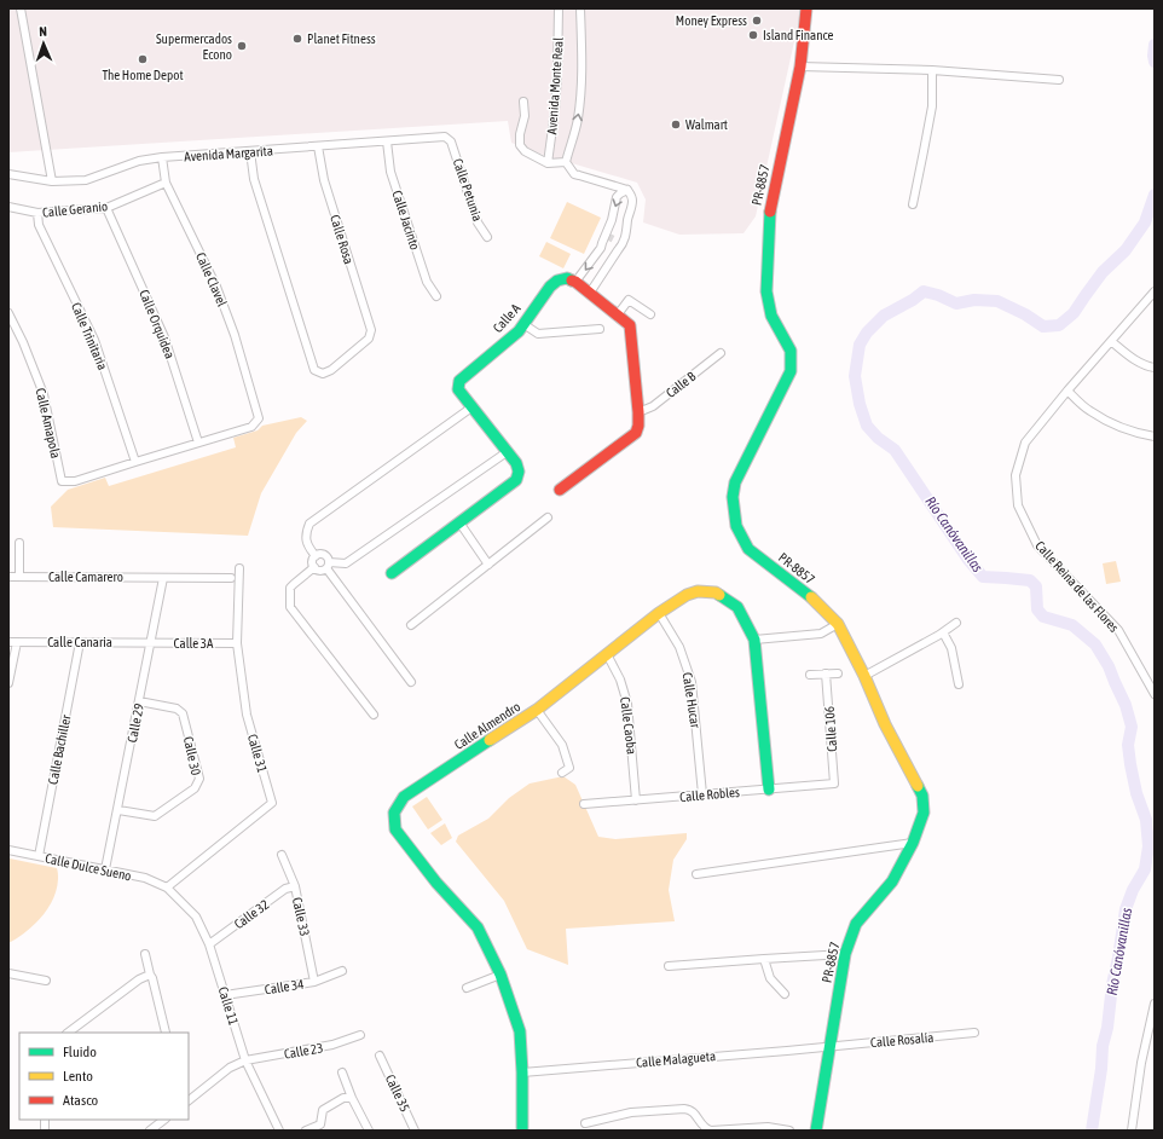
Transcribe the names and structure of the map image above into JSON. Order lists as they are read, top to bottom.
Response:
{
  "streets": {
    "street": [
      "Avenida Monte Real",
      "Avenida Margarita",
      "PR-8857",
      "Calle Petunia",
      "Calle Geranio",
      "Calle Jacinto",
      "Calle Rosa",
      "Calle Clavel",
      "Calle A",
      "Calle Orquídea",
      "Calle Trinitaria",
      "Calle B",
      "Calle Amapola",
      "Calle Camarero",
      "Calle Reina de las Flores",
      "Calle Canaria",
      "Calle 3A",
      "Calle Hucar",
      "Calle 29",
      "Calle Almendro",
      "Calle Caoba",
      "Calle 106",
      "Calle Bachiller",
      "Calle 31",
      "Calle 30",
      "Calle Robles",
      "Calle Dulce Sueno",
      "Calle 32",
      "Calle 33",
      "Calle 34",
      "Calle 11",
      "Calle Rosalía",
      "Calle 23",
      "Calle Malagueta",
      "Calle 35"
    ]
  },
  "crossings": [
    ["Avenida Margarita", "Calle Petunia"],
    ["Avenida Margarita", "Calle Jacinto"],
    ["Avenida Margarita", "Calle Rosa"],
    ["Avenida Margarita", "Calle Clavel"],
    ["PR-8857", "Calle Rosalía"],
    ["PR-8857", "Calle Malagueta"],
    ["Calle Geranio", "Calle Clavel"],
    ["Calle Geranio", "Calle Orquídea"],
    ["Calle Geranio", "Calle Trinitaria"],
    ["Calle Clavel", "Calle Orquídea"],
    ["Calle Trinitaria", "Calle Amapola"],
    ["Calle Camarero", "Calle 29"],
    ["Calle Canaria", "Calle 3A"],
    ["Calle Canaria", "Calle 29"],
    ["Calle Canaria", "Calle Bachiller"],
    ["Calle 3A", "Calle 29"],
    ["Calle 3A", "Calle 31"],
    ["Calle Hucar", "Calle Almendro"],
    ["Calle Hucar", "Calle Robles"],
    ["Calle 29", "Calle 30"],
    ["Calle 29", "Calle Dulce Sueno"],
    ["Calle Almendro", "Calle Caoba"],
    ["Calle Almendro", "Calle Robles"],
    ["Calle Almendro", "Calle Malagueta"],
    ["Calle Caoba", "Calle Robles"],
    ["Calle 106", "Calle Robles"],
    ["Calle Bachiller", "Calle Dulce Sueno"],
    ["Calle 31", "Calle Dulce Sueno"],
    ["Calle 31", "Calle 11"],
    ["Calle Dulce Sueno", "Calle 11"],
    ["Calle 32", "Calle 33"],
    ["Calle 32", "Calle 11"],
    ["Calle 33", "Calle 34"],
    ["Calle 34", "Calle 11"],
    ["Calle 11", "Calle 23"],
    ["Calle Rosalía", "Calle Malagueta"]
  ],
  "water": ["Río Canóvanillas"],
  "places": [
    "Money Express",
    "Island Finance",
    "Planet Fitness",
    "Supermercados Econo",
    "The Home Depot",
    "Walmart"
  ],
  "legend": ["Fluido", "Lento", "Atasco"],
  "north": "top"
}
